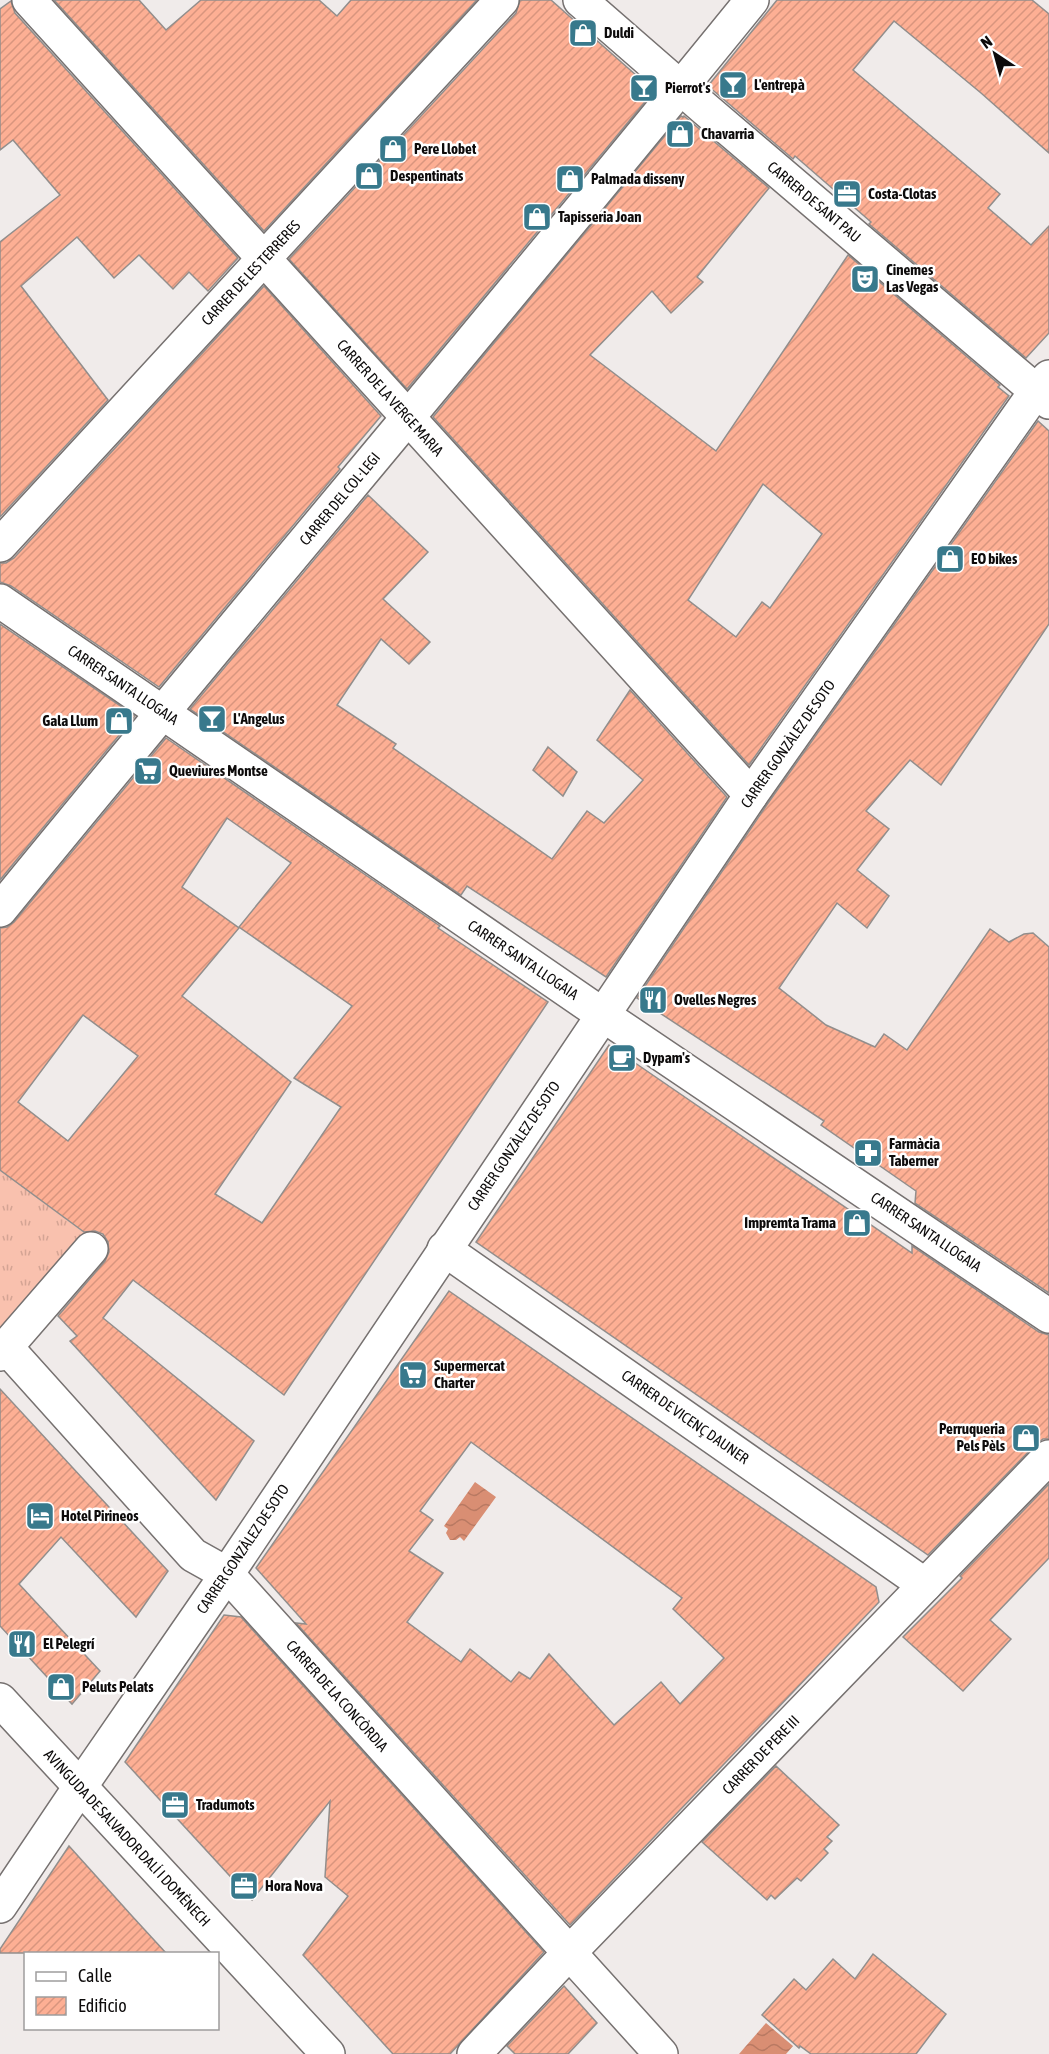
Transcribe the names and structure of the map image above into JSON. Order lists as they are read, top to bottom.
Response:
{
  "streets": {
    "street": [
      "CARRER DE SANT PAU",
      "CARRER DE LES TERRERES",
      "CARRER DE LA VERGE MARIA",
      "CARRER DEL COL·LEGI",
      "CARRER SANTA LLOGAIA",
      "CARRER GONZÀLEZ DE SOTO",
      "CARRER DE VICENÇ DAUNER",
      "CARRER DE LA CONCÒRDIA",
      "CARRER DE PERE III",
      "AVINGUDA DE SALVADOR DALÍ I DOMÈNECH"
    ]
  },
  "crossings": [
    ["CARRER DE SANT PAU", "CARRER DEL COL·LEGI"],
    ["CARRER DE SANT PAU", "CARRER GONZÀLEZ DE SOTO"],
    ["CARRER DE LES TERRERES", "CARRER DE LA VERGE MARIA"],
    ["CARRER DE LA VERGE MARIA", "CARRER DEL COL·LEGI"],
    ["CARRER DE LA VERGE MARIA", "CARRER GONZÀLEZ DE SOTO"],
    ["CARRER DEL COL·LEGI", "CARRER SANTA LLOGAIA"],
    ["CARRER SANTA LLOGAIA", "CARRER GONZÀLEZ DE SOTO"],
    ["CARRER GONZÀLEZ DE SOTO", "CARRER DE VICENÇ DAUNER"],
    ["CARRER GONZÀLEZ DE SOTO", "CARRER DE LA CONCÒRDIA"],
    ["CARRER GONZÀLEZ DE SOTO", "AVINGUDA DE SALVADOR DALÍ I DOMÈNECH"],
    ["CARRER DE VICENÇ DAUNER", "CARRER DE PERE III"],
    ["CARRER DE LA CONCÒRDIA", "CARRER DE PERE III"]
  ],
  "places": {
    "shop": [
      "Duldi",
      "Chavarria",
      "Pere Llobet",
      "Despentinats",
      "Palmada disseny",
      "Tapisseria Joan",
      "EO bikes",
      "Gala Llum",
      "Impremta Trama",
      "Perruqueria Pels Pèls",
      "Peluts Pelats"
    ],
    "bar": ["L'entrepà", "Pierrot's", "L'Angelus"],
    "office": ["Costa-Clotas", "Tradumots", "Hora Nova"],
    "theatre": ["Cinemes Las Vegas"],
    "supermarket": ["Queviures Montse", "Supermercat Charter"],
    "restaurant": ["Ovelles Negres", "El Pelegrí"],
    "cafe": ["Dypam's"],
    "pharmacy": ["Farmàcia Taberner"],
    "hotel": ["Hotel Pirineos"]
  },
  "legend": ["Calle", "Edificio"],
  "north": "top left"
}
